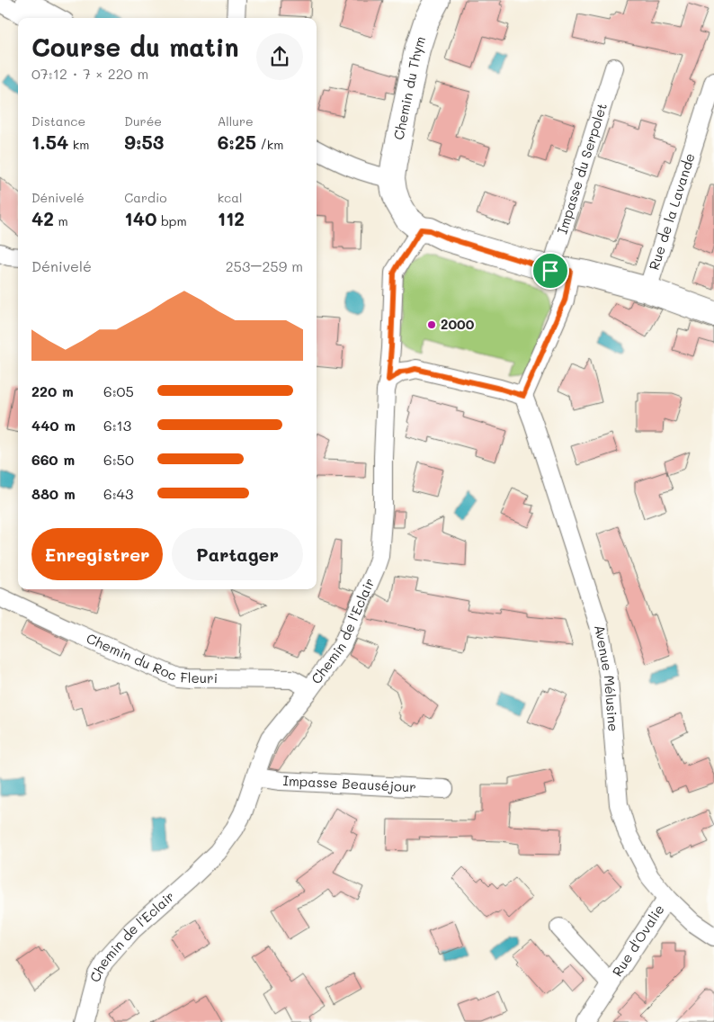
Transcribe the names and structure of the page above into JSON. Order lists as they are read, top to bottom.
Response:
{
  "streets": {
    "street": [
      "Chemin du Thym",
      "Impasse du Serpolet",
      "Rue de la Lavande",
      "Chemin de l'Eclair",
      "Chemin du Roc Fleuri",
      "Avenue Mélusine",
      "Impasse Beauséjour",
      "Rue d'Ovalie"
    ]
  },
  "crossings": [
    ["Impasse du Serpolet", "Avenue Mélusine"],
    ["Chemin de l'Eclair", "Chemin du Roc Fleuri"],
    ["Chemin de l'Eclair", "Impasse Beauséjour"],
    ["Avenue Mélusine", "Rue d'Ovalie"]
  ],
  "places": ["2000"],
  "page": {
    "heading": ["Course du matin", "07:12 · 7 × 220 m"],
    "stats": [
      ["Distance", "1.54 km"],
      ["Durée", "9:53"],
      ["Allure", "6:25 /km"],
      ["Dénivelé", "42 m"],
      ["Cardio", "140 bpm"],
      ["kcal", "112"]
    ],
    "chart": ["Dénivelé", "253–259 m"],
    "list": [
      {
        "name": "220 m",
        "note": "6:05"
      },
      {
        "name": "440 m",
        "note": "6:13"
      },
      {
        "name": "660 m",
        "note": "6:50"
      },
      {
        "name": "880 m",
        "note": "6:43"
      }
    ],
    "buttons": ["Enregistrer", "Partager"]
  }
}
